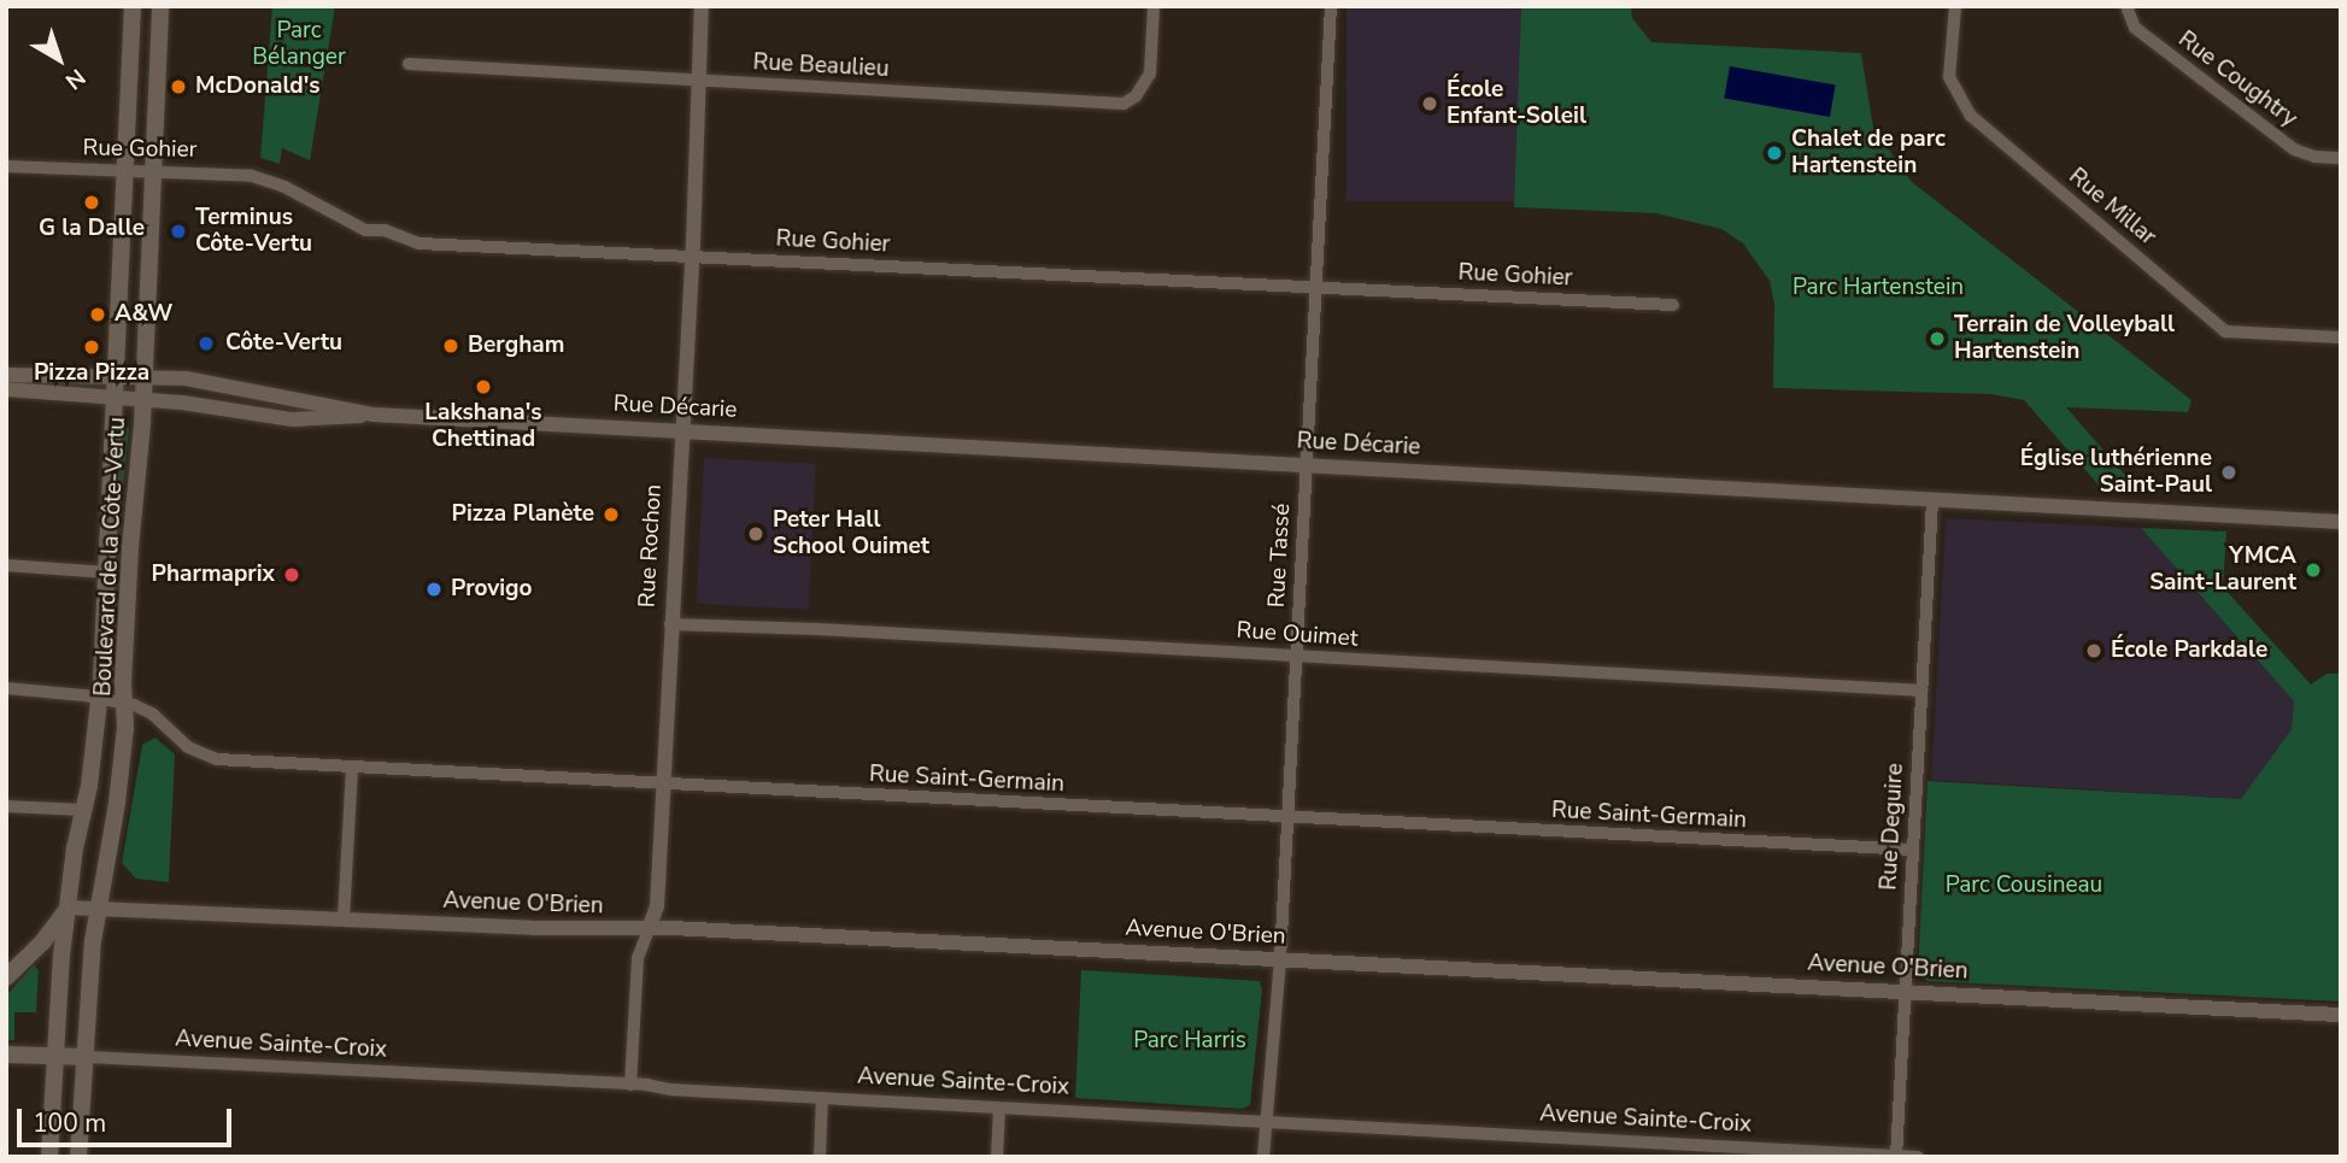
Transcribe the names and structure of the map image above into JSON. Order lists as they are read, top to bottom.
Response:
{
  "streets": {
    "main road": ["Boulevard de la Côte-Vertu", "Avenue Sainte-Croix"],
    "street": [
      "Rue Beaulieu",
      "Rue Coughtry",
      "Rue Gohier",
      "Rue Millar",
      "Rue Décarie",
      "Rue Rochon",
      "Rue Tassé",
      "Rue Ouimet",
      "Rue Saint-Germain",
      "Rue Deguire",
      "Avenue O'Brien"
    ]
  },
  "crossings": [
    ["Rue Beaulieu", "Rue Rochon"],
    ["Rue Gohier", "Rue Rochon"],
    ["Rue Gohier", "Rue Tassé"],
    ["Rue Gohier", "Boulevard de la Côte-Vertu"],
    ["Rue Décarie", "Rue Rochon"],
    ["Rue Décarie", "Rue Tassé"],
    ["Rue Décarie", "Boulevard de la Côte-Vertu"],
    ["Rue Décarie", "Rue Deguire"],
    ["Rue Rochon", "Rue Ouimet"],
    ["Rue Rochon", "Rue Saint-Germain"],
    ["Rue Rochon", "Avenue O'Brien"],
    ["Rue Rochon", "Avenue Sainte-Croix"],
    ["Rue Tassé", "Rue Ouimet"],
    ["Rue Tassé", "Rue Saint-Germain"],
    ["Rue Tassé", "Avenue O'Brien"],
    ["Rue Tassé", "Avenue Sainte-Croix"],
    ["Boulevard de la Côte-Vertu", "Rue Saint-Germain"],
    ["Boulevard de la Côte-Vertu", "Avenue O'Brien"],
    ["Boulevard de la Côte-Vertu", "Avenue Sainte-Croix"],
    ["Rue Ouimet", "Rue Deguire"],
    ["Rue Saint-Germain", "Rue Deguire"],
    ["Rue Deguire", "Avenue O'Brien"],
    ["Rue Deguire", "Avenue Sainte-Croix"]
  ],
  "parks": [
    "Parc Bélanger",
    "Parc Hartenstein",
    "Parc Cousineau",
    "Parc Harris"
  ],
  "places": [
    "McDonald's",
    "École Enfant-Soleil",
    "Chalet de parc Hartenstein",
    "G la Dalle",
    "Terminus Côte-Vertu",
    "A&W",
    "Terrain de Volleyball Hartenstein",
    "Côte-Vertu",
    "Bergham",
    "Pizza Pizza",
    "Lakshana's Chettinad",
    "Église luthérienne Saint-Paul",
    "Pizza Planète",
    "Peter Hall School Ouimet",
    "YMCA Saint-Laurent",
    "Pharmaprix",
    "Provigo",
    "École Parkdale"
  ],
  "scale_bar": "100 m",
  "north": "bottom right"
}
